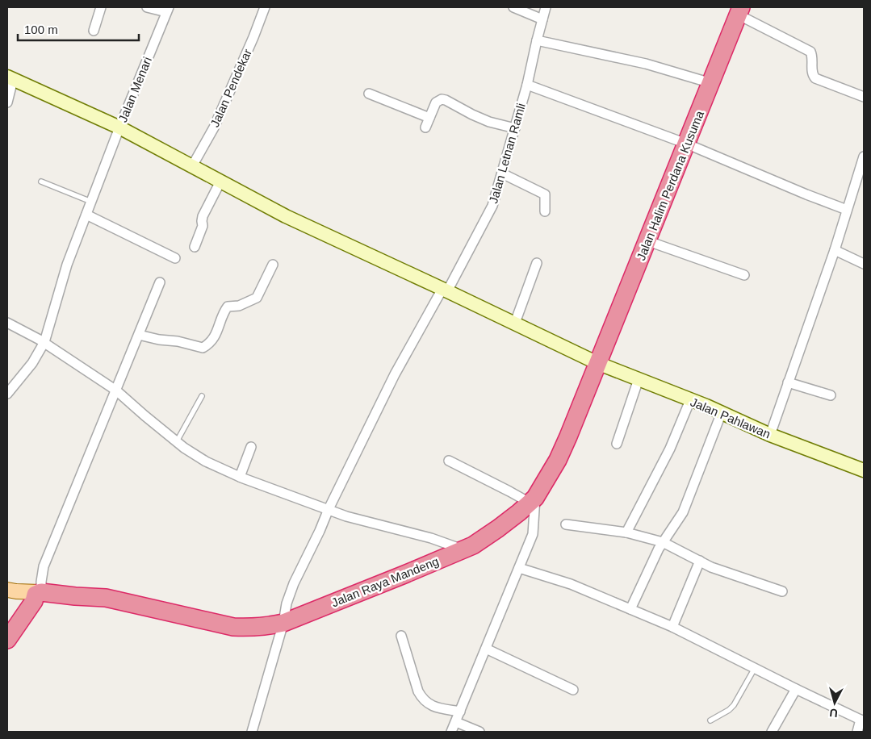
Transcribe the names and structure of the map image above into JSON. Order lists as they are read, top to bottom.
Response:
{
  "streets": {
    "highway": ["Jalan Halim Perdana Kusuma", "Jalan Raya Mandeng"],
    "main road": ["Jalan Pahlawan"],
    "street": ["Jalan Pendekar", "Jalan Menari", "Jalan Letnan Ramli"]
  },
  "crossings": [
    ["Jalan Pendekar", "Jalan Pahlawan"],
    ["Jalan Menari", "Jalan Pahlawan"],
    ["Jalan Letnan Ramli", "Jalan Pahlawan"],
    ["Jalan Letnan Ramli", "Jalan Raya Mandeng"],
    ["Jalan Halim Perdana Kusuma", "Jalan Pahlawan"],
    ["Jalan Halim Perdana Kusuma", "Jalan Raya Mandeng"],
    ["Jalan Pahlawan", "Jalan Raya Mandeng"]
  ],
  "scale_bar": "100 m",
  "north": "bottom"
}
